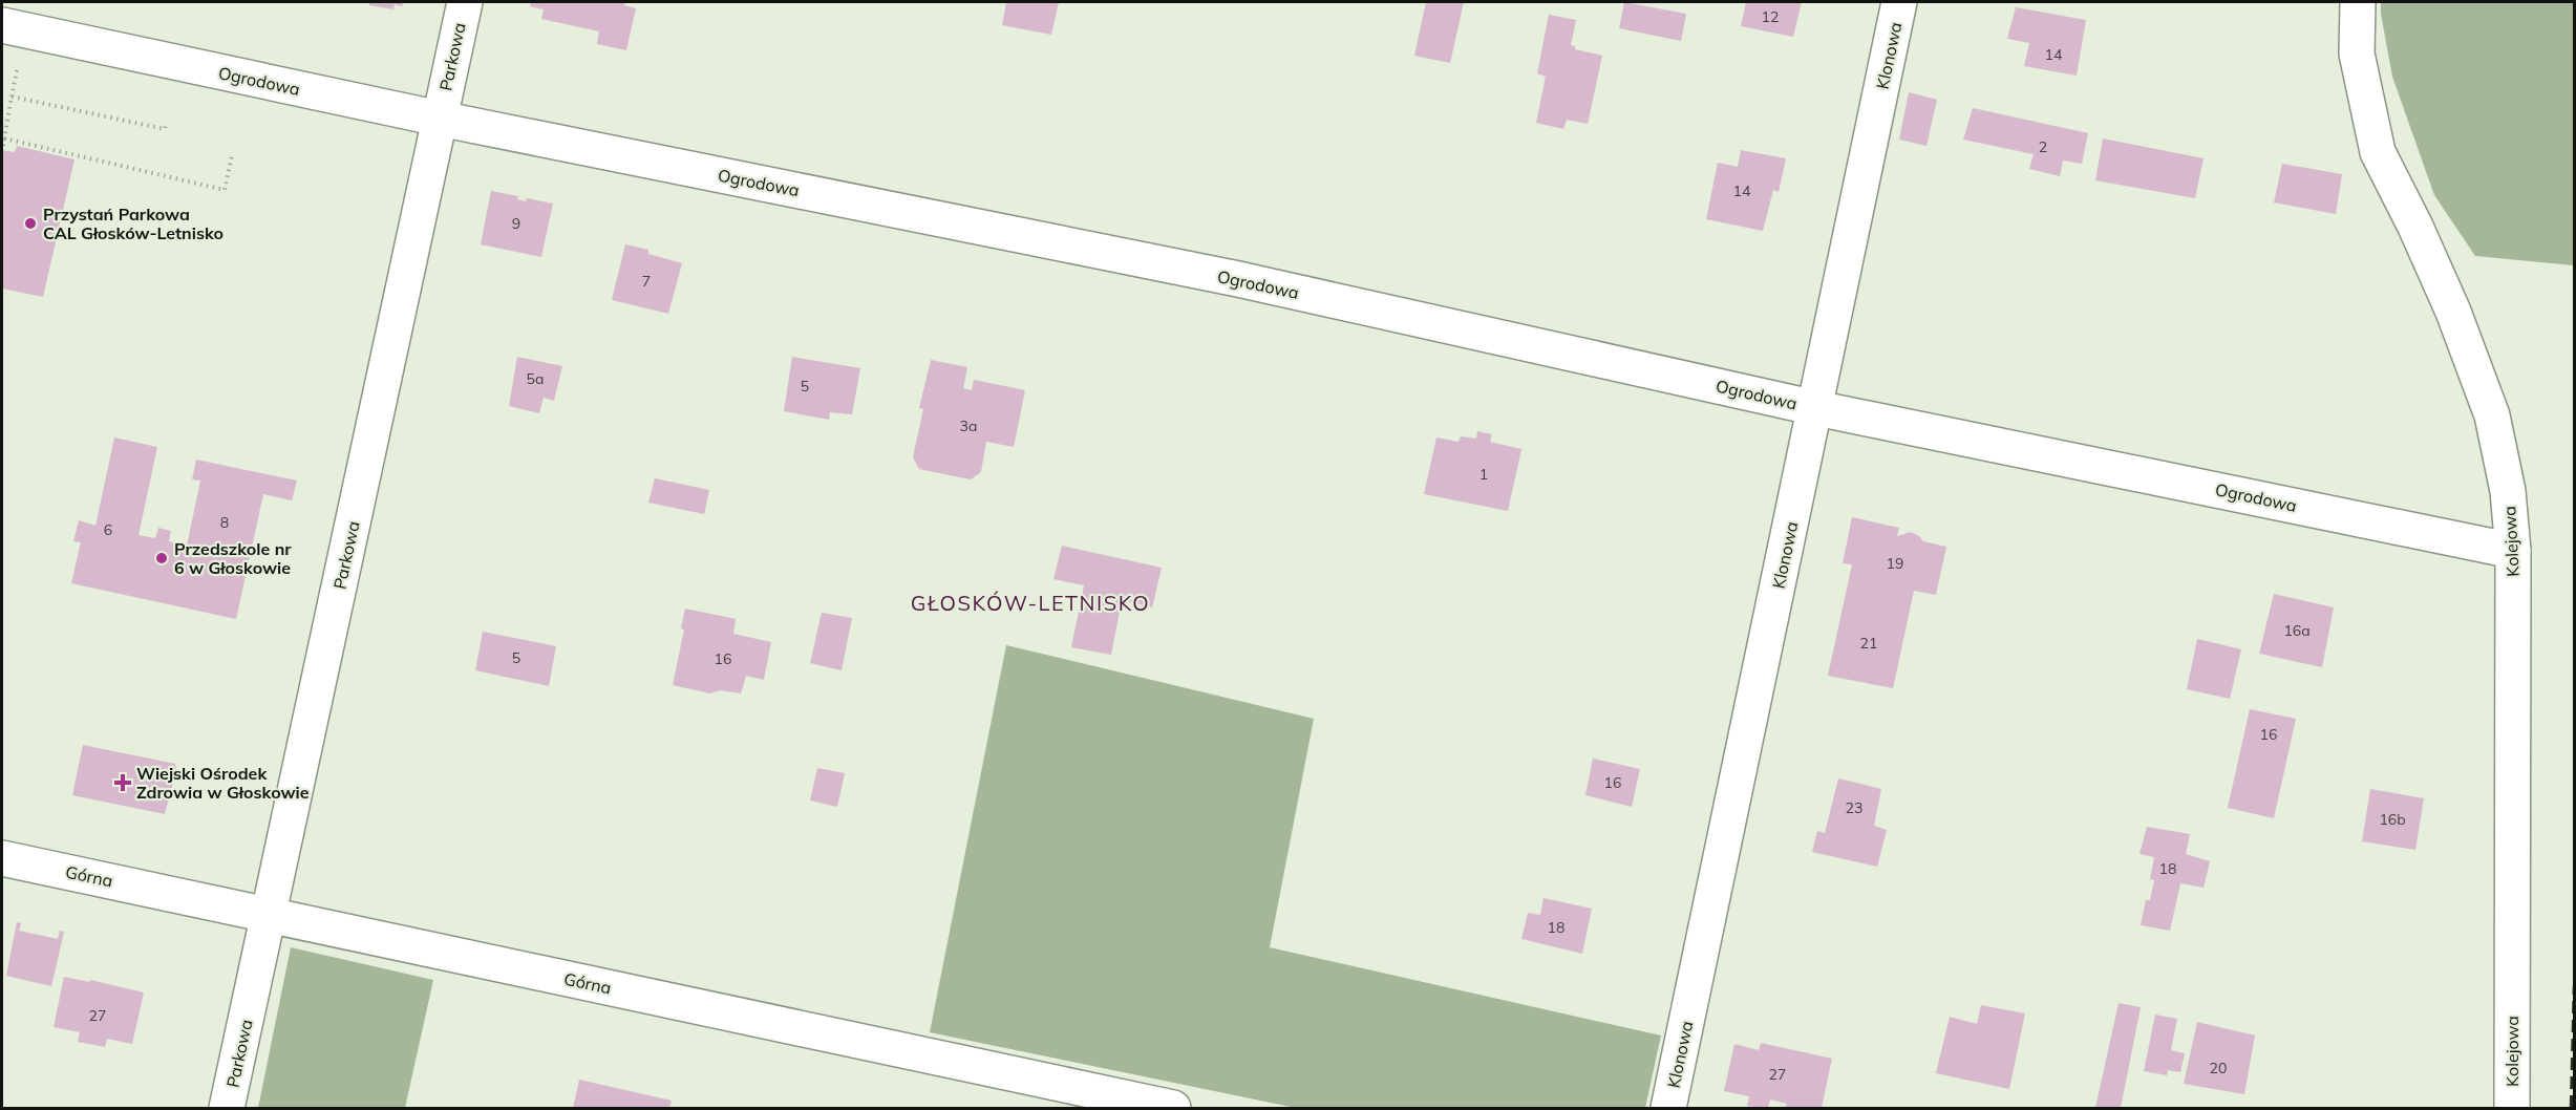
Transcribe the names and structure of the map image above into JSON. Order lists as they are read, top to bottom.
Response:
{
  "streets": {
    "street": [
      "Klonowa",
      "Parkowa",
      "Ogrodowa",
      "Kolejowa",
      "Górna"
    ]
  },
  "crossings": [
    ["Klonowa", "Ogrodowa"],
    ["Parkowa", "Ogrodowa"],
    ["Parkowa", "Górna"],
    ["Ogrodowa", "Kolejowa"]
  ],
  "districts": ["GŁOSKÓW-LETNISKO"],
  "places": {
    "other": ["Przystań Parkowa CAL Głosków-Letnisko", "Przedszkole nr 6 w Głoskowie"],
    "health": ["Wiejski Ośrodek Zdrowia w Głoskowie"]
  },
  "house_numbers": [
    "12",
    "14",
    "2",
    "14",
    "9",
    "7",
    "5a",
    "5",
    "3a",
    "1",
    "8",
    "6",
    "19",
    "16a",
    "21",
    "5",
    "16",
    "16",
    "16",
    "23",
    "16b",
    "18",
    "18",
    "27",
    "20",
    "27"
  ]
}
